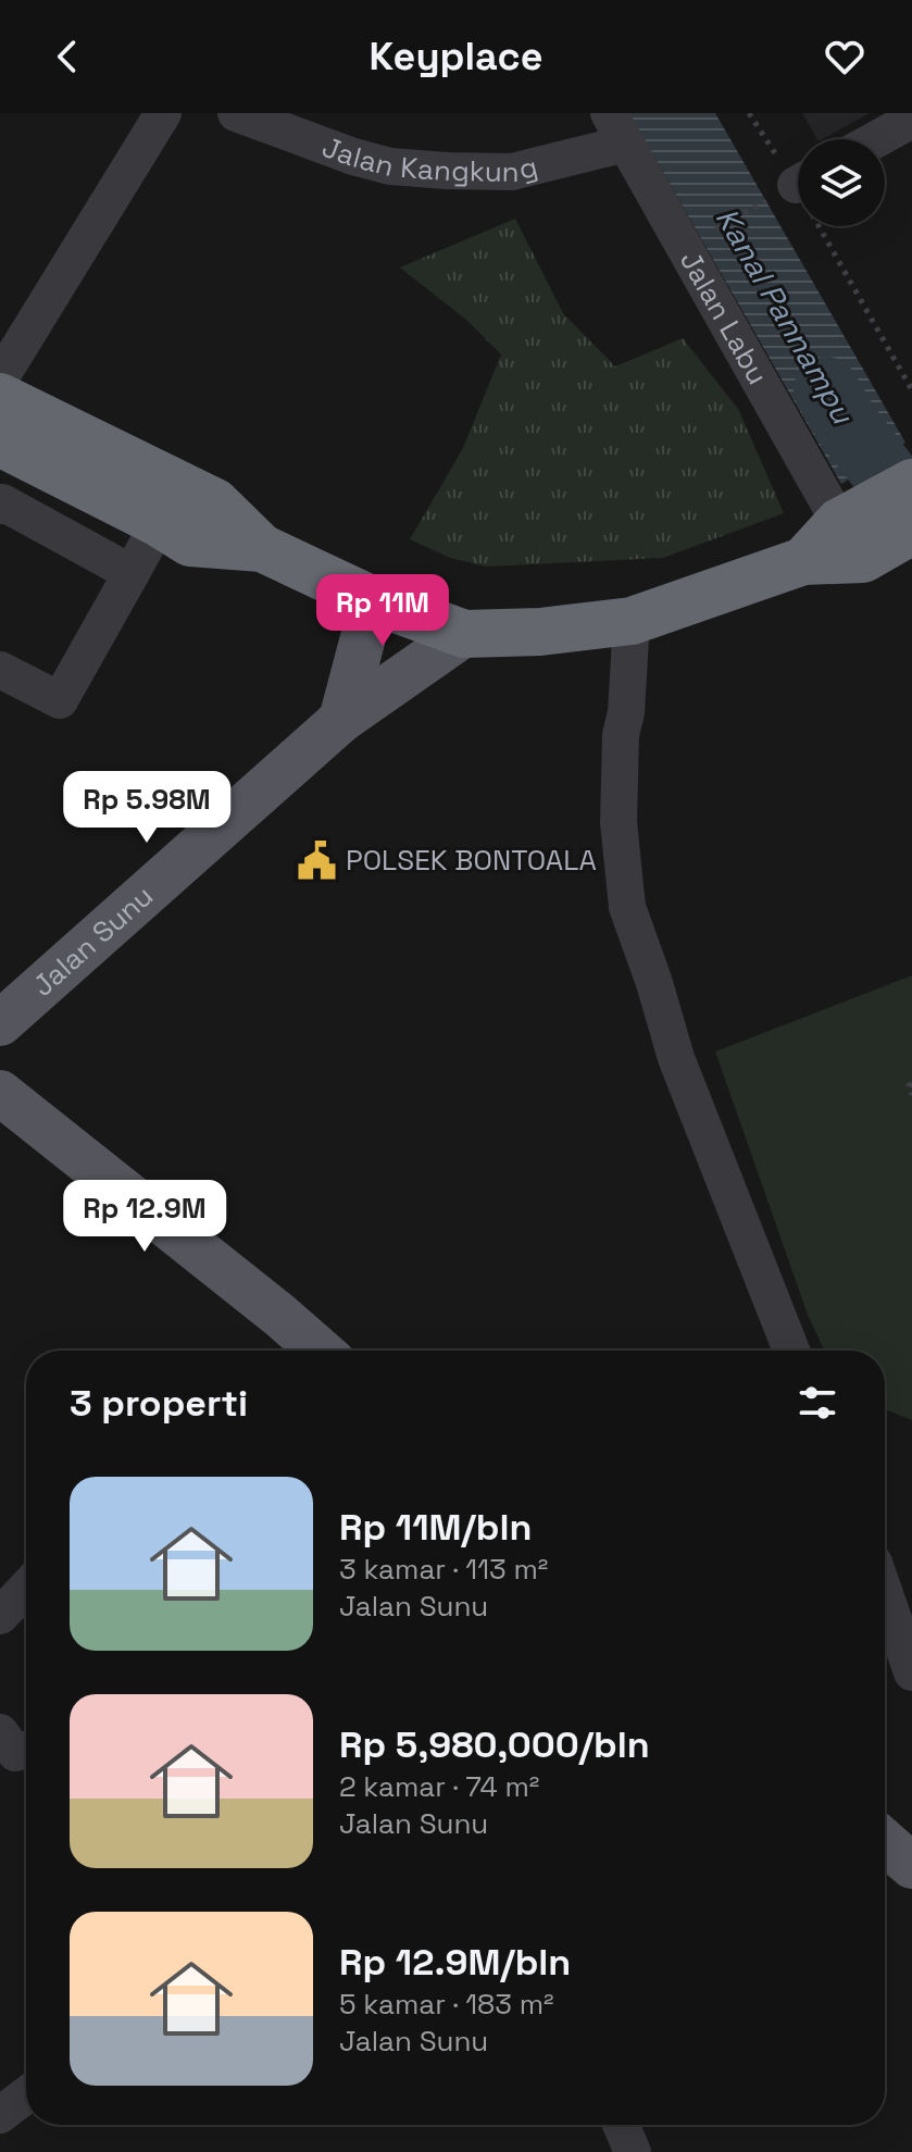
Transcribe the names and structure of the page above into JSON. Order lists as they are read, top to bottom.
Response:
{
  "streets": {
    "main road": ["Jalan Sunu"],
    "street": ["Jalan Kangkung", "Jalan Labu"]
  },
  "crossings": [
    ["Jalan Kangkung", "Jalan Labu"]
  ],
  "water": ["Kanal Pannampu"],
  "places": {
    "public building": ["POLSEK BONTOALA"]
  },
  "page": {
    "header": "Keyplace",
    "price": ["Rp 11M", "Rp 5.98M", "Rp 12.9M"],
    "heading": "3 properti",
    "list": [
      {
        "name": "Rp 11M/bln",
        "note": "3 kamar · 113 m² · Jalan Sunu"
      },
      {
        "name": "Rp 5,980,000/bln",
        "note": "2 kamar · 74 m² · Jalan Sunu"
      },
      {
        "name": "Rp 12.9M/bln",
        "note": "5 kamar · 183 m² · Jalan Sunu"
      }
    ]
  }
}
